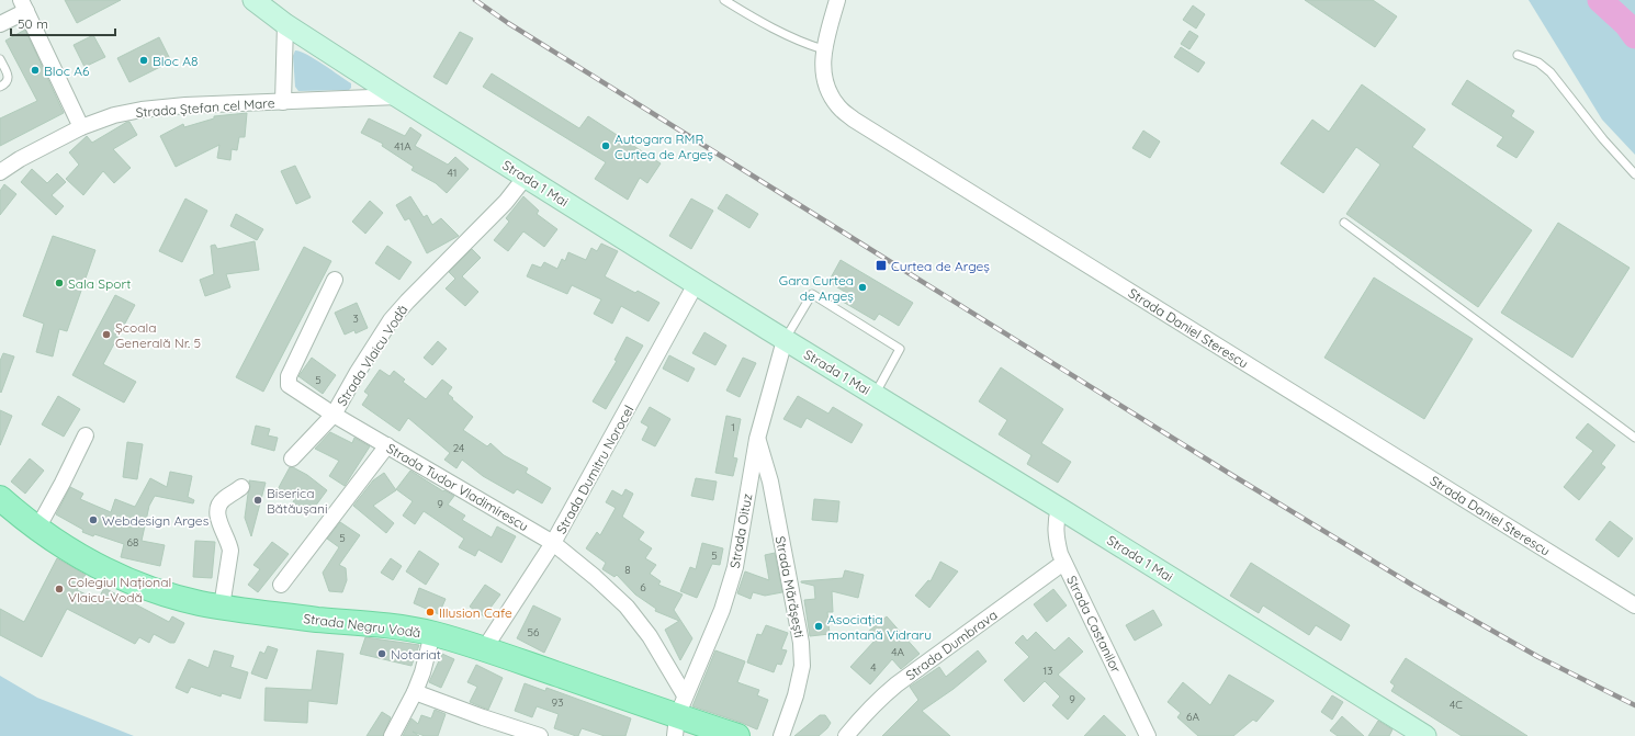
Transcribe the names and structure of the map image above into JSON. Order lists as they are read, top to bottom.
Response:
{
  "streets": {
    "main road": ["Strada 1 Mai", "Strada Negru Vodă"],
    "street": [
      "Strada Ștefan cel Mare",
      "Strada Daniel Sterescu",
      "Strada Vlaicu Vodă",
      "Strada Dumitru Norocel",
      "Strada Tudor Vladimirescu",
      "Strada Oituz",
      "Strada Mărășești",
      "Strada Castanilor",
      "Strada Dumbrava"
    ]
  },
  "crossings": [
    ["Strada Ștefan cel Mare", "Strada 1 Mai"],
    ["Strada 1 Mai", "Strada Vlaicu Vodă"],
    ["Strada 1 Mai", "Strada Dumitru Norocel"],
    ["Strada 1 Mai", "Strada Oituz"],
    ["Strada 1 Mai", "Strada Castanilor"],
    ["Strada Vlaicu Vodă", "Strada Tudor Vladimirescu"],
    ["Strada Dumitru Norocel", "Strada Tudor Vladimirescu"],
    ["Strada Dumitru Norocel", "Strada Negru Vodă"],
    ["Strada Tudor Vladimirescu", "Strada Oituz"],
    ["Strada Tudor Vladimirescu", "Strada Negru Vodă"],
    ["Strada Oituz", "Strada Mărășești"],
    ["Strada Oituz", "Strada Negru Vodă"],
    ["Strada Castanilor", "Strada Dumbrava"]
  ],
  "places": {
    "other": [
      "Bloc A8",
      "Bloc A6",
      "Autogara RMR Curtea de Argeș",
      "Sala Sport",
      "Gara Curtea de Argeș",
      "Școala Generală Nr. 5",
      "Biserica Bătăușani",
      "Webdesign Arges",
      "Colegiul Național Vlaicu-Vodă",
      "Illusion Cafe",
      "Asociația montană Vidraru",
      "Notariat"
    ],
    "transit": ["Curtea de Argeș"]
  },
  "house_numbers": [
    "41A",
    "41",
    "3",
    "5",
    "1",
    "24",
    "9",
    "5",
    "68",
    "5",
    "8",
    "6",
    "56",
    "4A",
    "4",
    "13",
    "9",
    "93",
    "4C",
    "6A"
  ],
  "scale_bar": "50 m"
}
